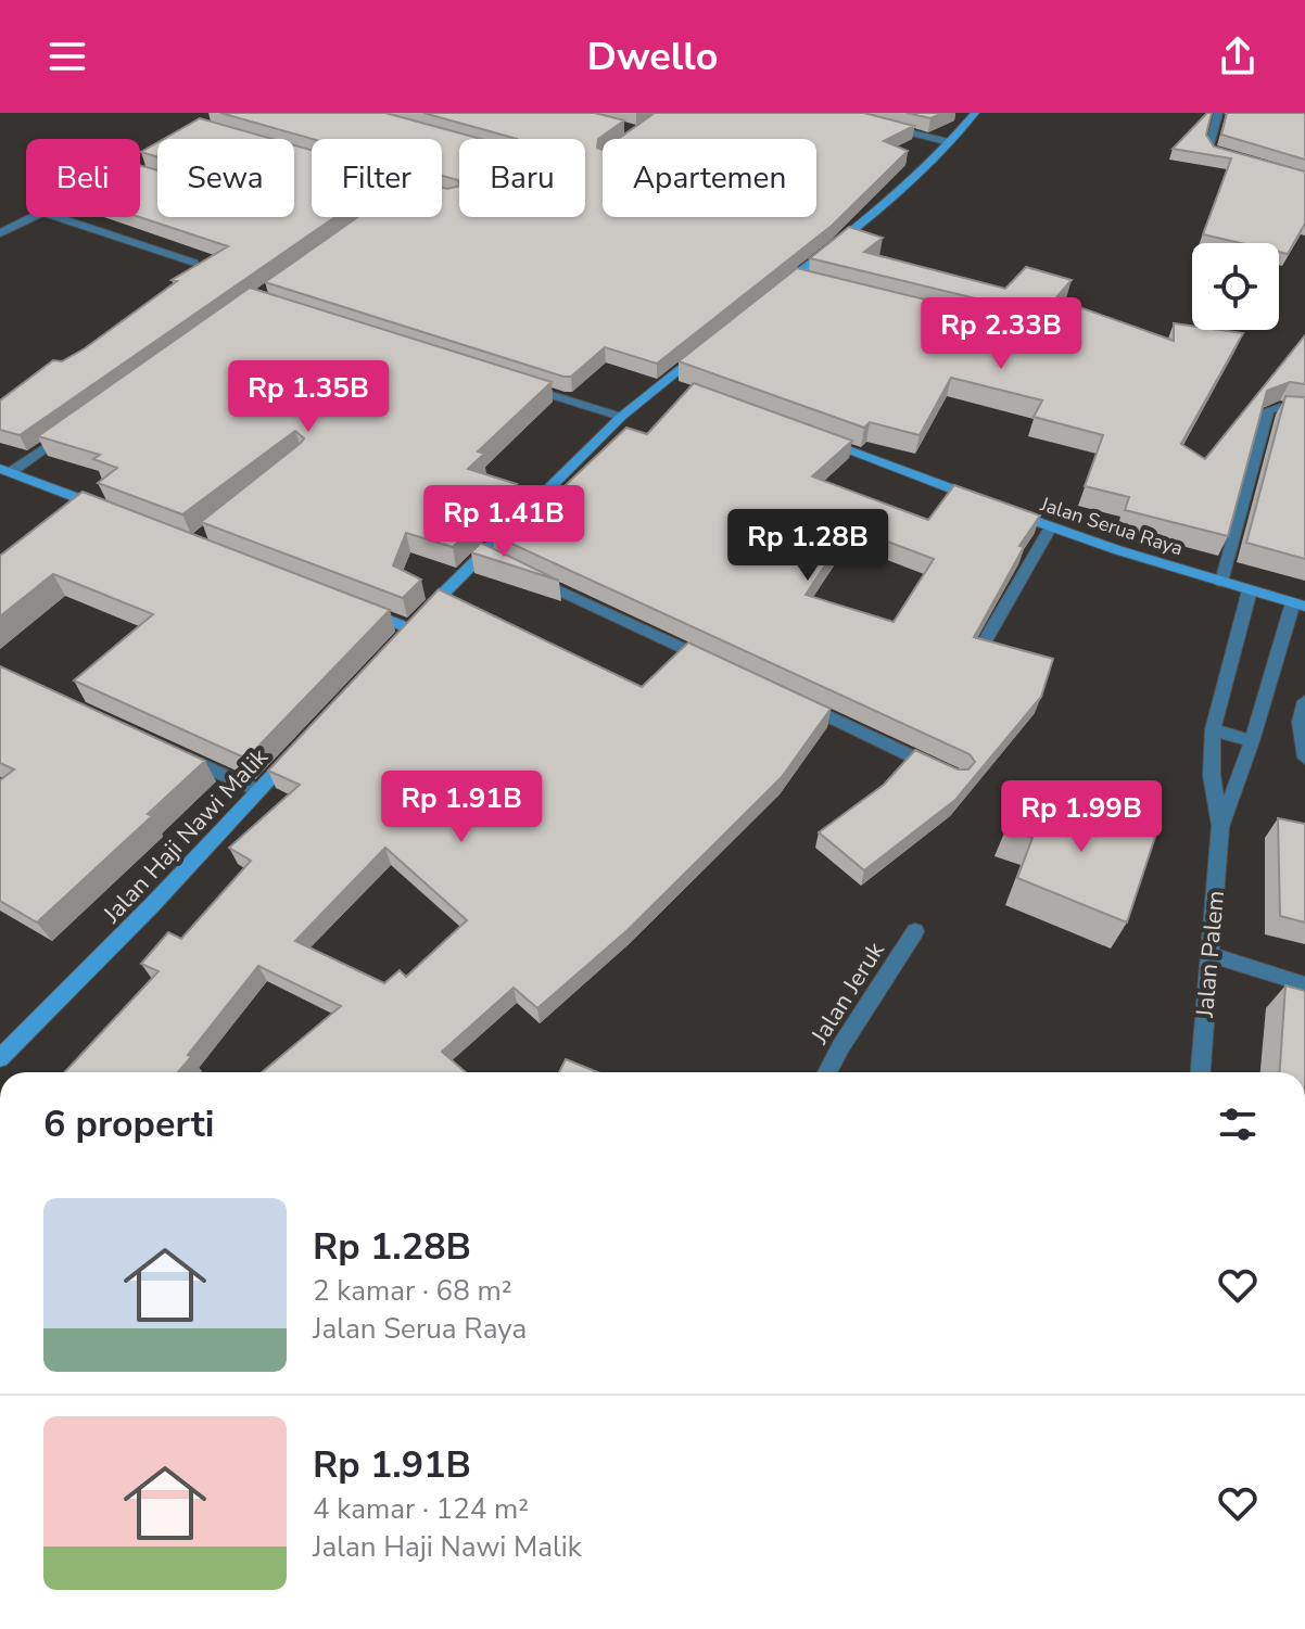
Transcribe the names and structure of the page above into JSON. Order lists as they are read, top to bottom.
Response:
{
  "streets": {
    "main road": ["Jalan Serua Raya", "Jalan Haji Nawi Malik"],
    "street": ["Jalan Palem", "Jalan Jeruk"]
  },
  "page": {
    "header": "Dwello",
    "chip": [
      "Beli",
      "Sewa",
      "Filter",
      "Baru",
      "Apartemen"
    ],
    "price": [
      "Rp 2.33B",
      "Rp 1.35B",
      "Rp 1.41B",
      "Rp 1.28B",
      "Rp 1.91B",
      "Rp 1.99B"
    ],
    "heading": "6 properti",
    "list": [
      {
        "name": "Rp 1.28B",
        "note": "2 kamar · 68 m² · Jalan Serua Raya"
      },
      {
        "name": "Rp 1.91B",
        "note": "4 kamar · 124 m² · Jalan Haji Nawi Malik"
      }
    ]
  }
}
